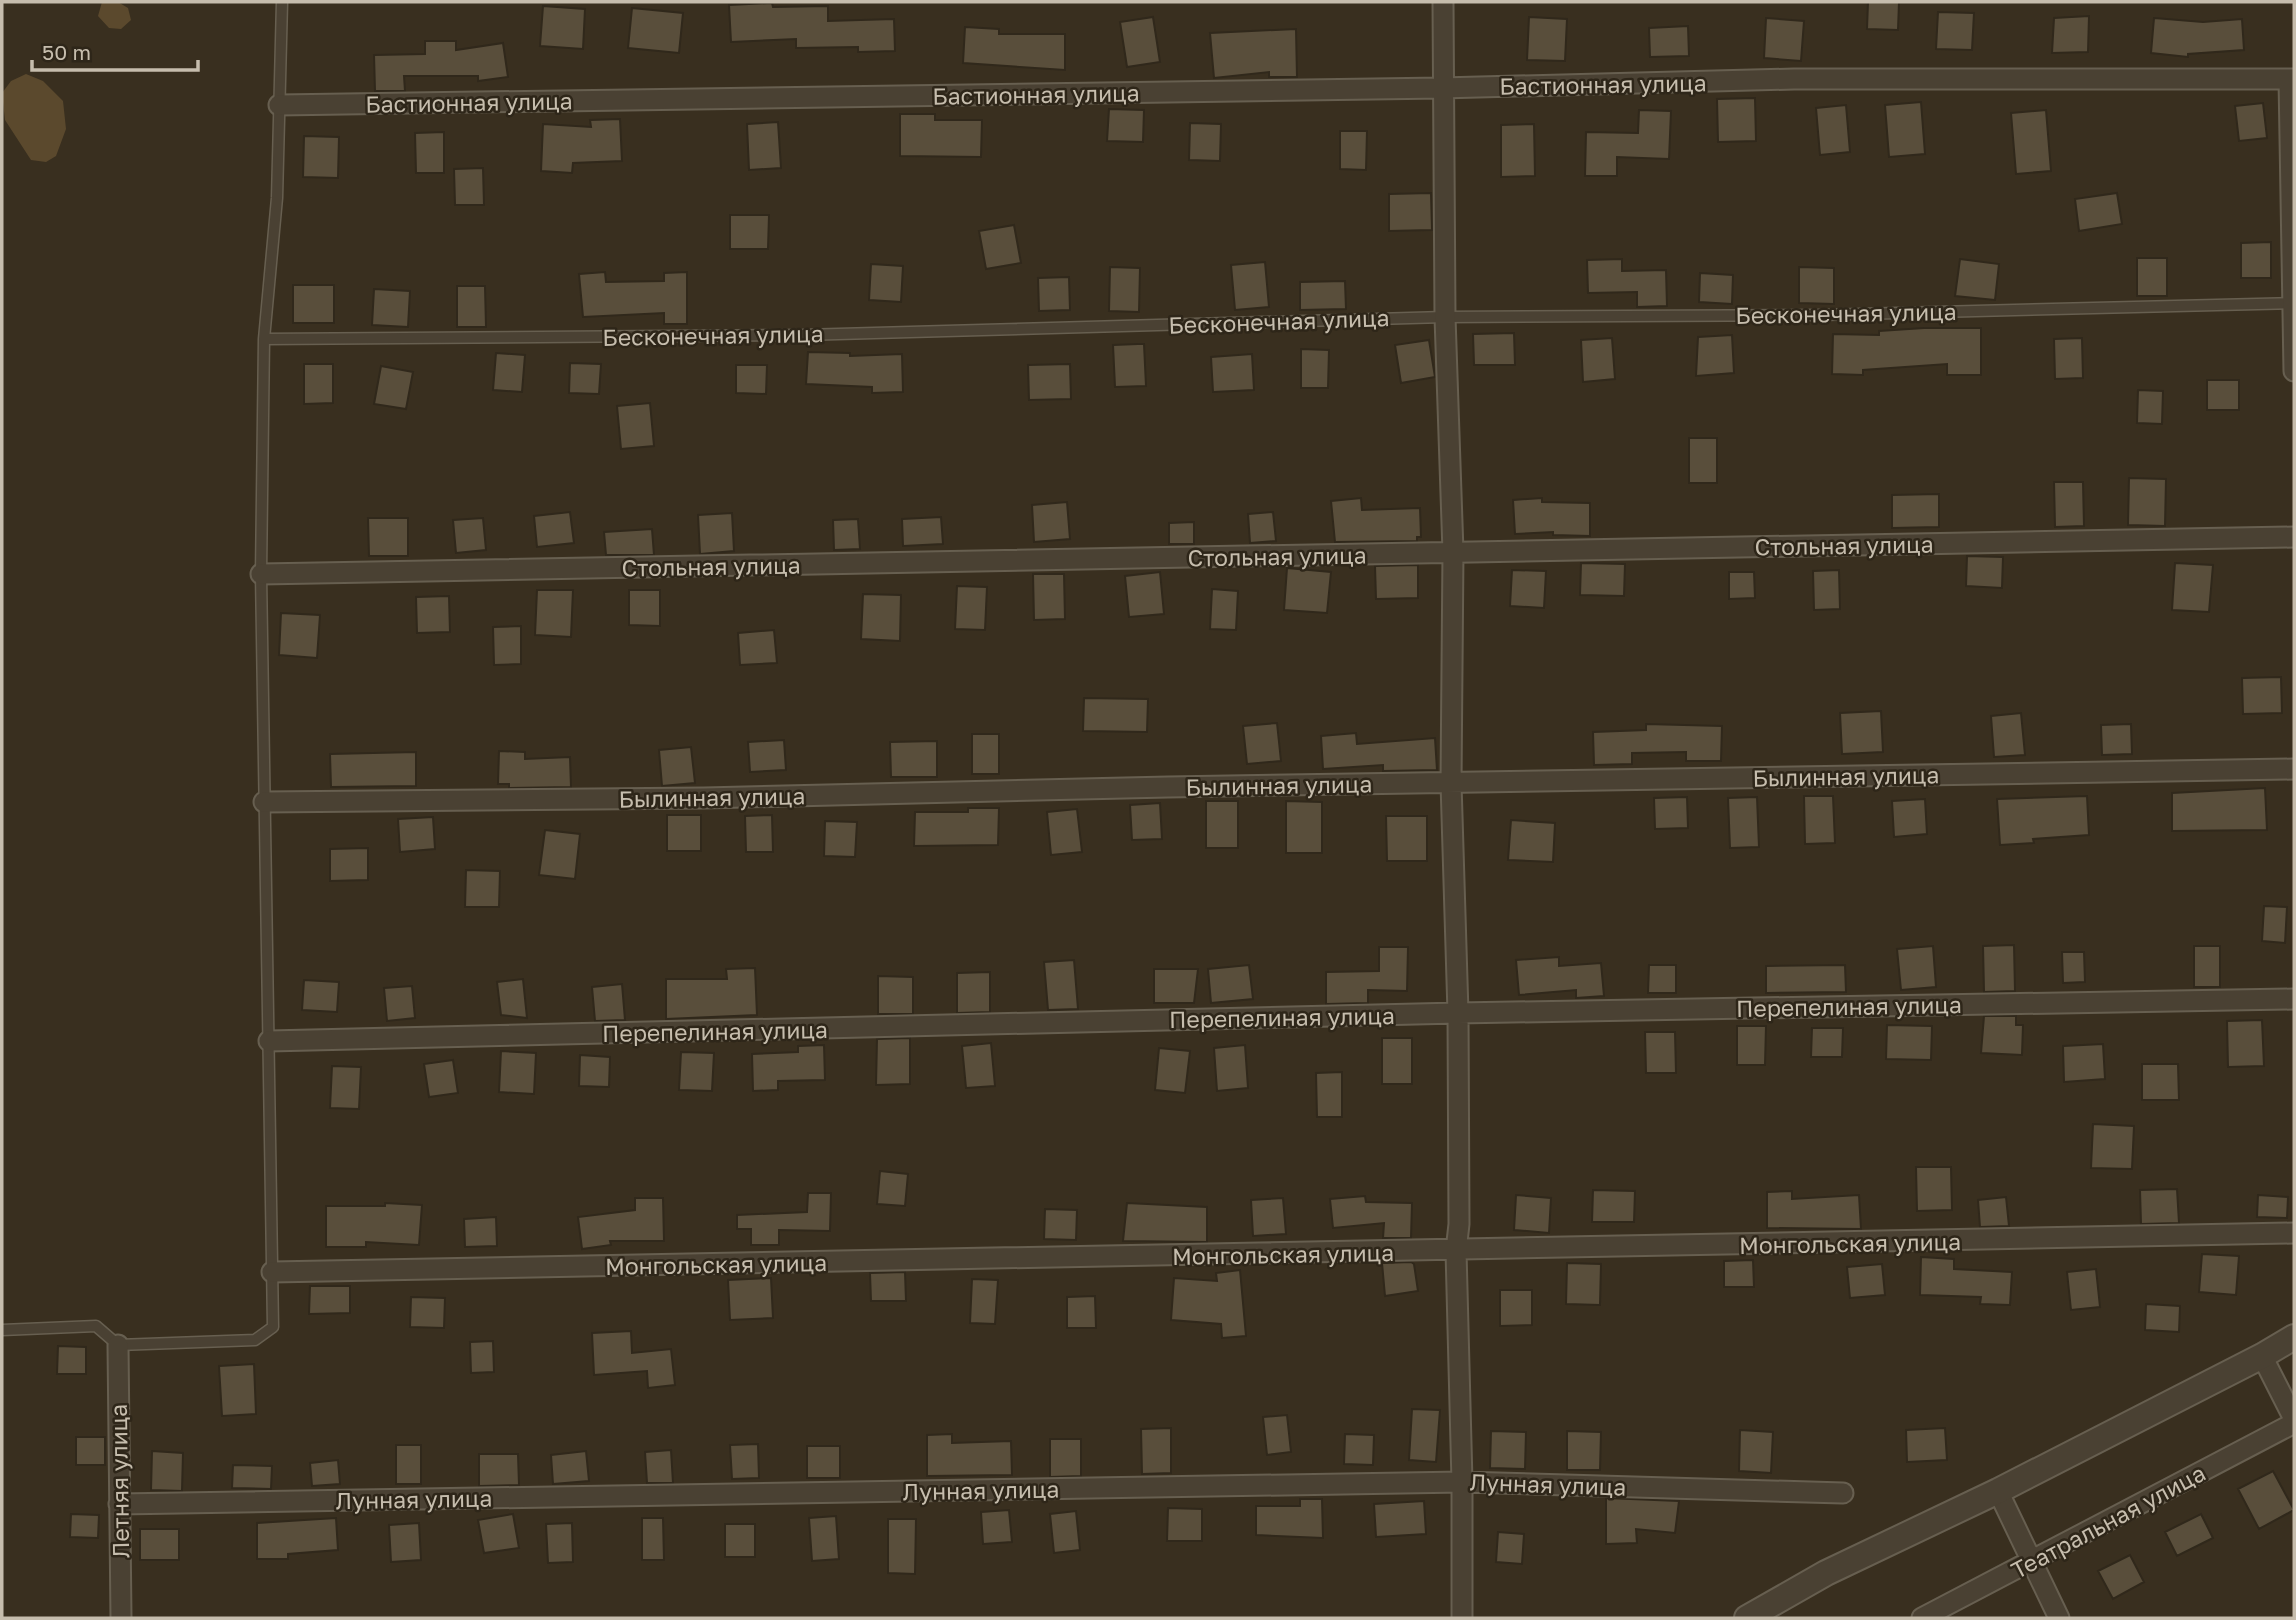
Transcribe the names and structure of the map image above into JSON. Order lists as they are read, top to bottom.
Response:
{
  "streets": {
    "street": [
      "Бастионная улица",
      "Стольная улица",
      "Былинная улица",
      "Перепелиная улица",
      "Монгольская улица",
      "Летняя улица",
      "Лунная улица",
      "Театральная улица"
    ],
    "lane": ["Бесконечная улица"]
  },
  "crossings": [
    ["Летняя улица", "Лунная улица"]
  ],
  "scale_bar": "50 m"
}
